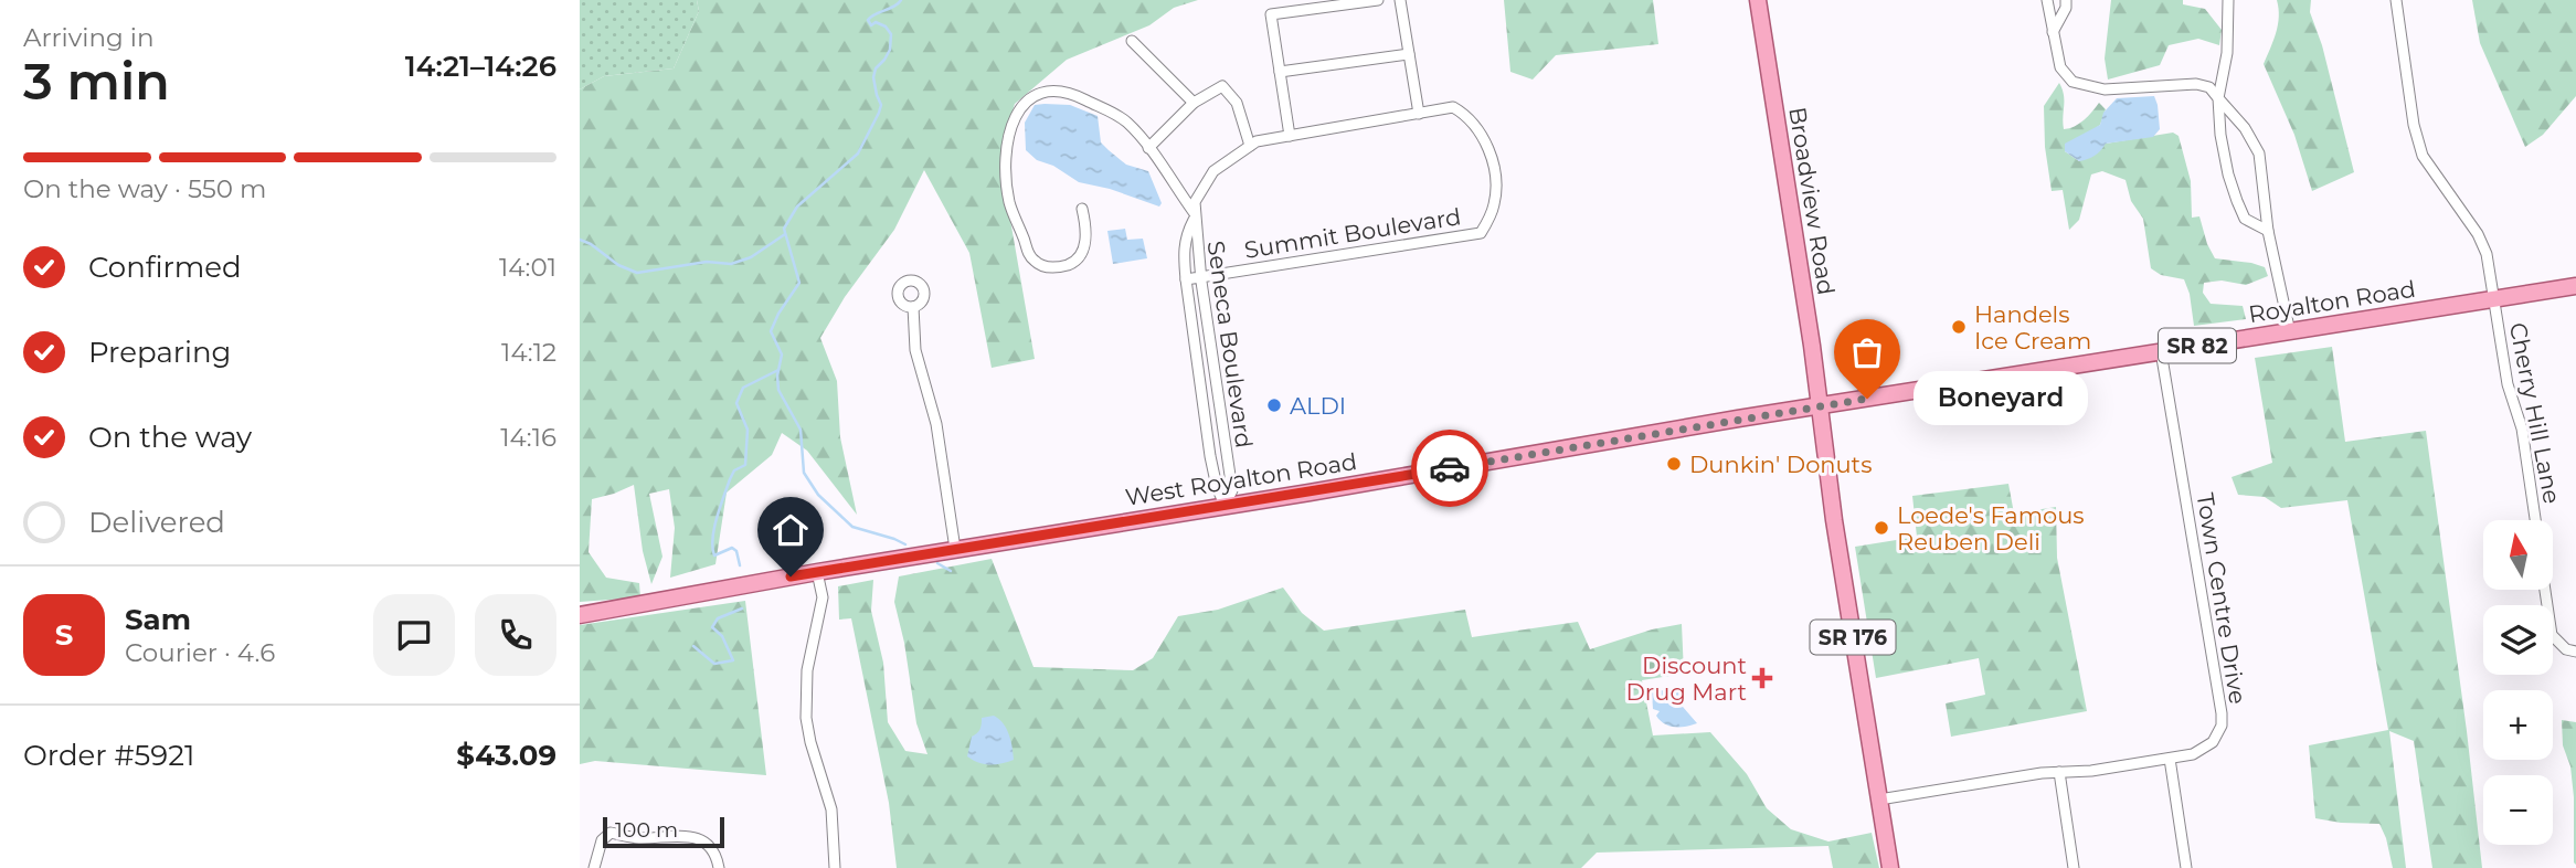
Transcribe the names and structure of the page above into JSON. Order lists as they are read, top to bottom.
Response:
{
  "streets": {
    "main road": [
      "Broadview Road",
      "Royalton Road",
      "SR 82",
      "West Royalton Road",
      "SR 176"
    ],
    "street": [
      "Summit Boulevard",
      "Seneca Boulevard",
      "Cherry Hill Lane",
      "Town Centre Drive"
    ]
  },
  "crossings": [
    ["Broadview Road", "Royalton Road"],
    ["Broadview Road", "West Royalton Road"],
    ["Broadview Road", "Town Centre Drive"],
    ["Summit Boulevard", "Seneca Boulevard"],
    ["Royalton Road", "Cherry Hill Lane"],
    ["Royalton Road", "West Royalton Road"],
    ["Royalton Road", "Town Centre Drive"],
    ["Seneca Boulevard", "West Royalton Road"]
  ],
  "places": {
    "other": [
      "Handels Ice Cream",
      "Boneyard",
      "ALDI",
      "Dunkin' Donuts",
      "Loede's Famous Reuben Deli"
    ],
    "health": ["Discount Drug Mart"]
  },
  "scale_bar": "100 m",
  "north": "top",
  "page": {
    "heading": ["3 min", "Arriving in", "14:21–14:26"],
    "panel": [
      "Sam",
      "Courier · 4.6",
      "Order #5921",
      "$43.09"
    ],
    "bar": "On the way · 550 m",
    "list": [
      ["Confirmed", "14:01"],
      ["Preparing", "14:12"],
      ["On the way", "14:16"],
      "Delivered"
    ],
    "bubble": "Boneyard",
    "map_buttons": ["+", "−"],
    "round": "S",
    "scale": "100 m"
  }
}
